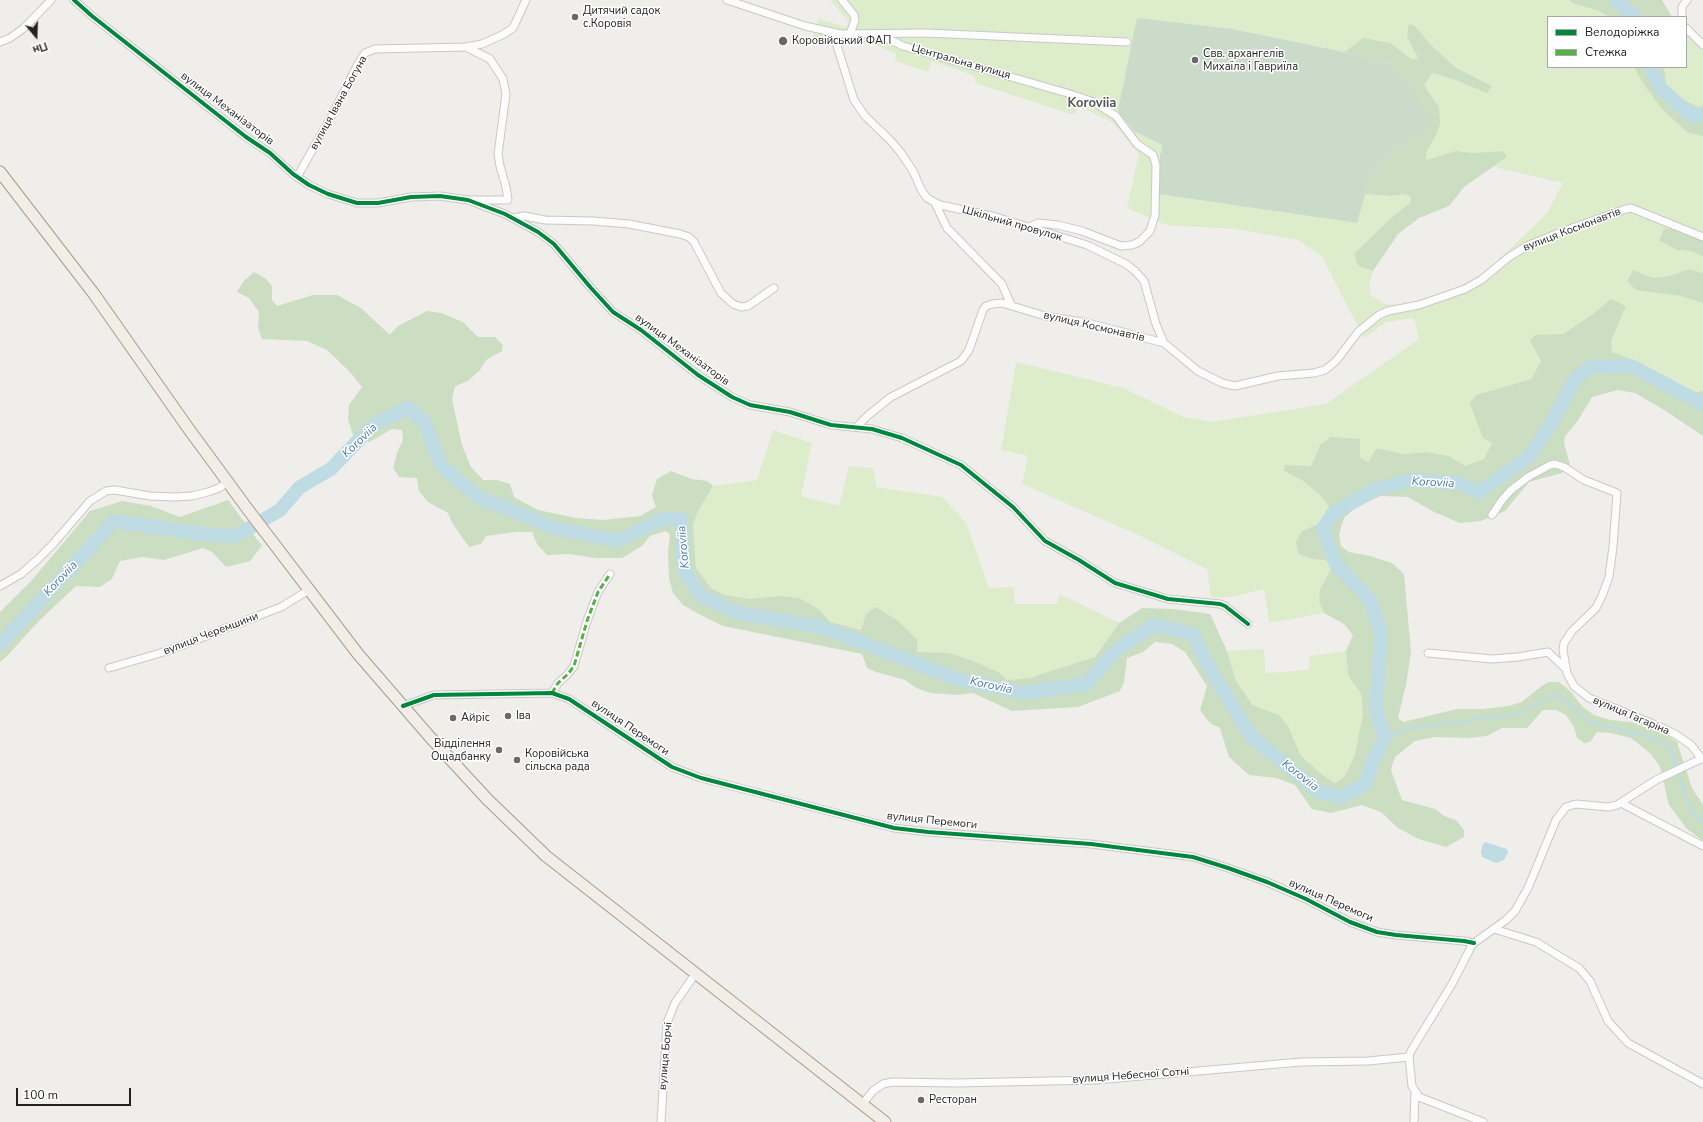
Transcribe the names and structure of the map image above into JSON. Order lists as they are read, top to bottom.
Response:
{
  "streets": {
    "street": [
      "Центральна вулиця",
      "вулиця Івана Богуна",
      "вулиця Механізаторів",
      "Шкільний провулок",
      "вулиця Космонавтів",
      "вулиця Черемшини",
      "вулиця Гагаріна",
      "вулиця Перемоги",
      "вулиця Борчі",
      "вулиця Небесної Сотні"
    ]
  },
  "crossings": [
    ["Центральна вулиця", "Шкільний провулок"],
    ["вулиця Івана Богуна", "вулиця Механізаторів"],
    ["вулиця Механізаторів", "вулиця Космонавтів"],
    ["Шкільний провулок", "вулиця Космонавтів"]
  ],
  "districts": ["Koroviia"],
  "water": ["Koroviia"],
  "places": [
    "Дитячий садок с.Коровія",
    "Коровійський ФАП",
    "Свв. архангелів Михаїла і Гавриїла",
    "Іва",
    "Айріс",
    "Відділення Ощадбанку",
    "Коровійська сільска рада",
    "Ресторан"
  ],
  "legend": ["Велодоріжка", "Стежка"],
  "scale_bar": "100 m",
  "north": "bottom"
}
